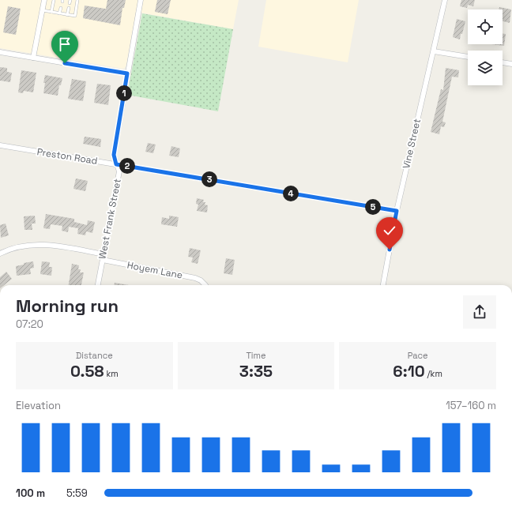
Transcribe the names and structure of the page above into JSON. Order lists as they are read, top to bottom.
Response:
{
  "streets": {
    "street": [
      "Vine Street",
      "Preston Road",
      "West Frank Street",
      "Hoyem Lane"
    ]
  },
  "crossings": [
    ["Vine Street", "Preston Road"],
    ["Preston Road", "West Frank Street"],
    ["West Frank Street", "Hoyem Lane"]
  ],
  "page": {
    "pins": [
      "1",
      "2",
      "3",
      "4",
      "5"
    ],
    "heading": ["Morning run", "07:20"],
    "stats": [
      ["Distance", "0.58 km"],
      ["Time", "3:35"],
      ["Pace", "6:10 /km"]
    ],
    "chart": ["Elevation", "157–160 m"],
    "list": [
      {
        "name": "100 m",
        "note": "5:59"
      }
    ]
  }
}
